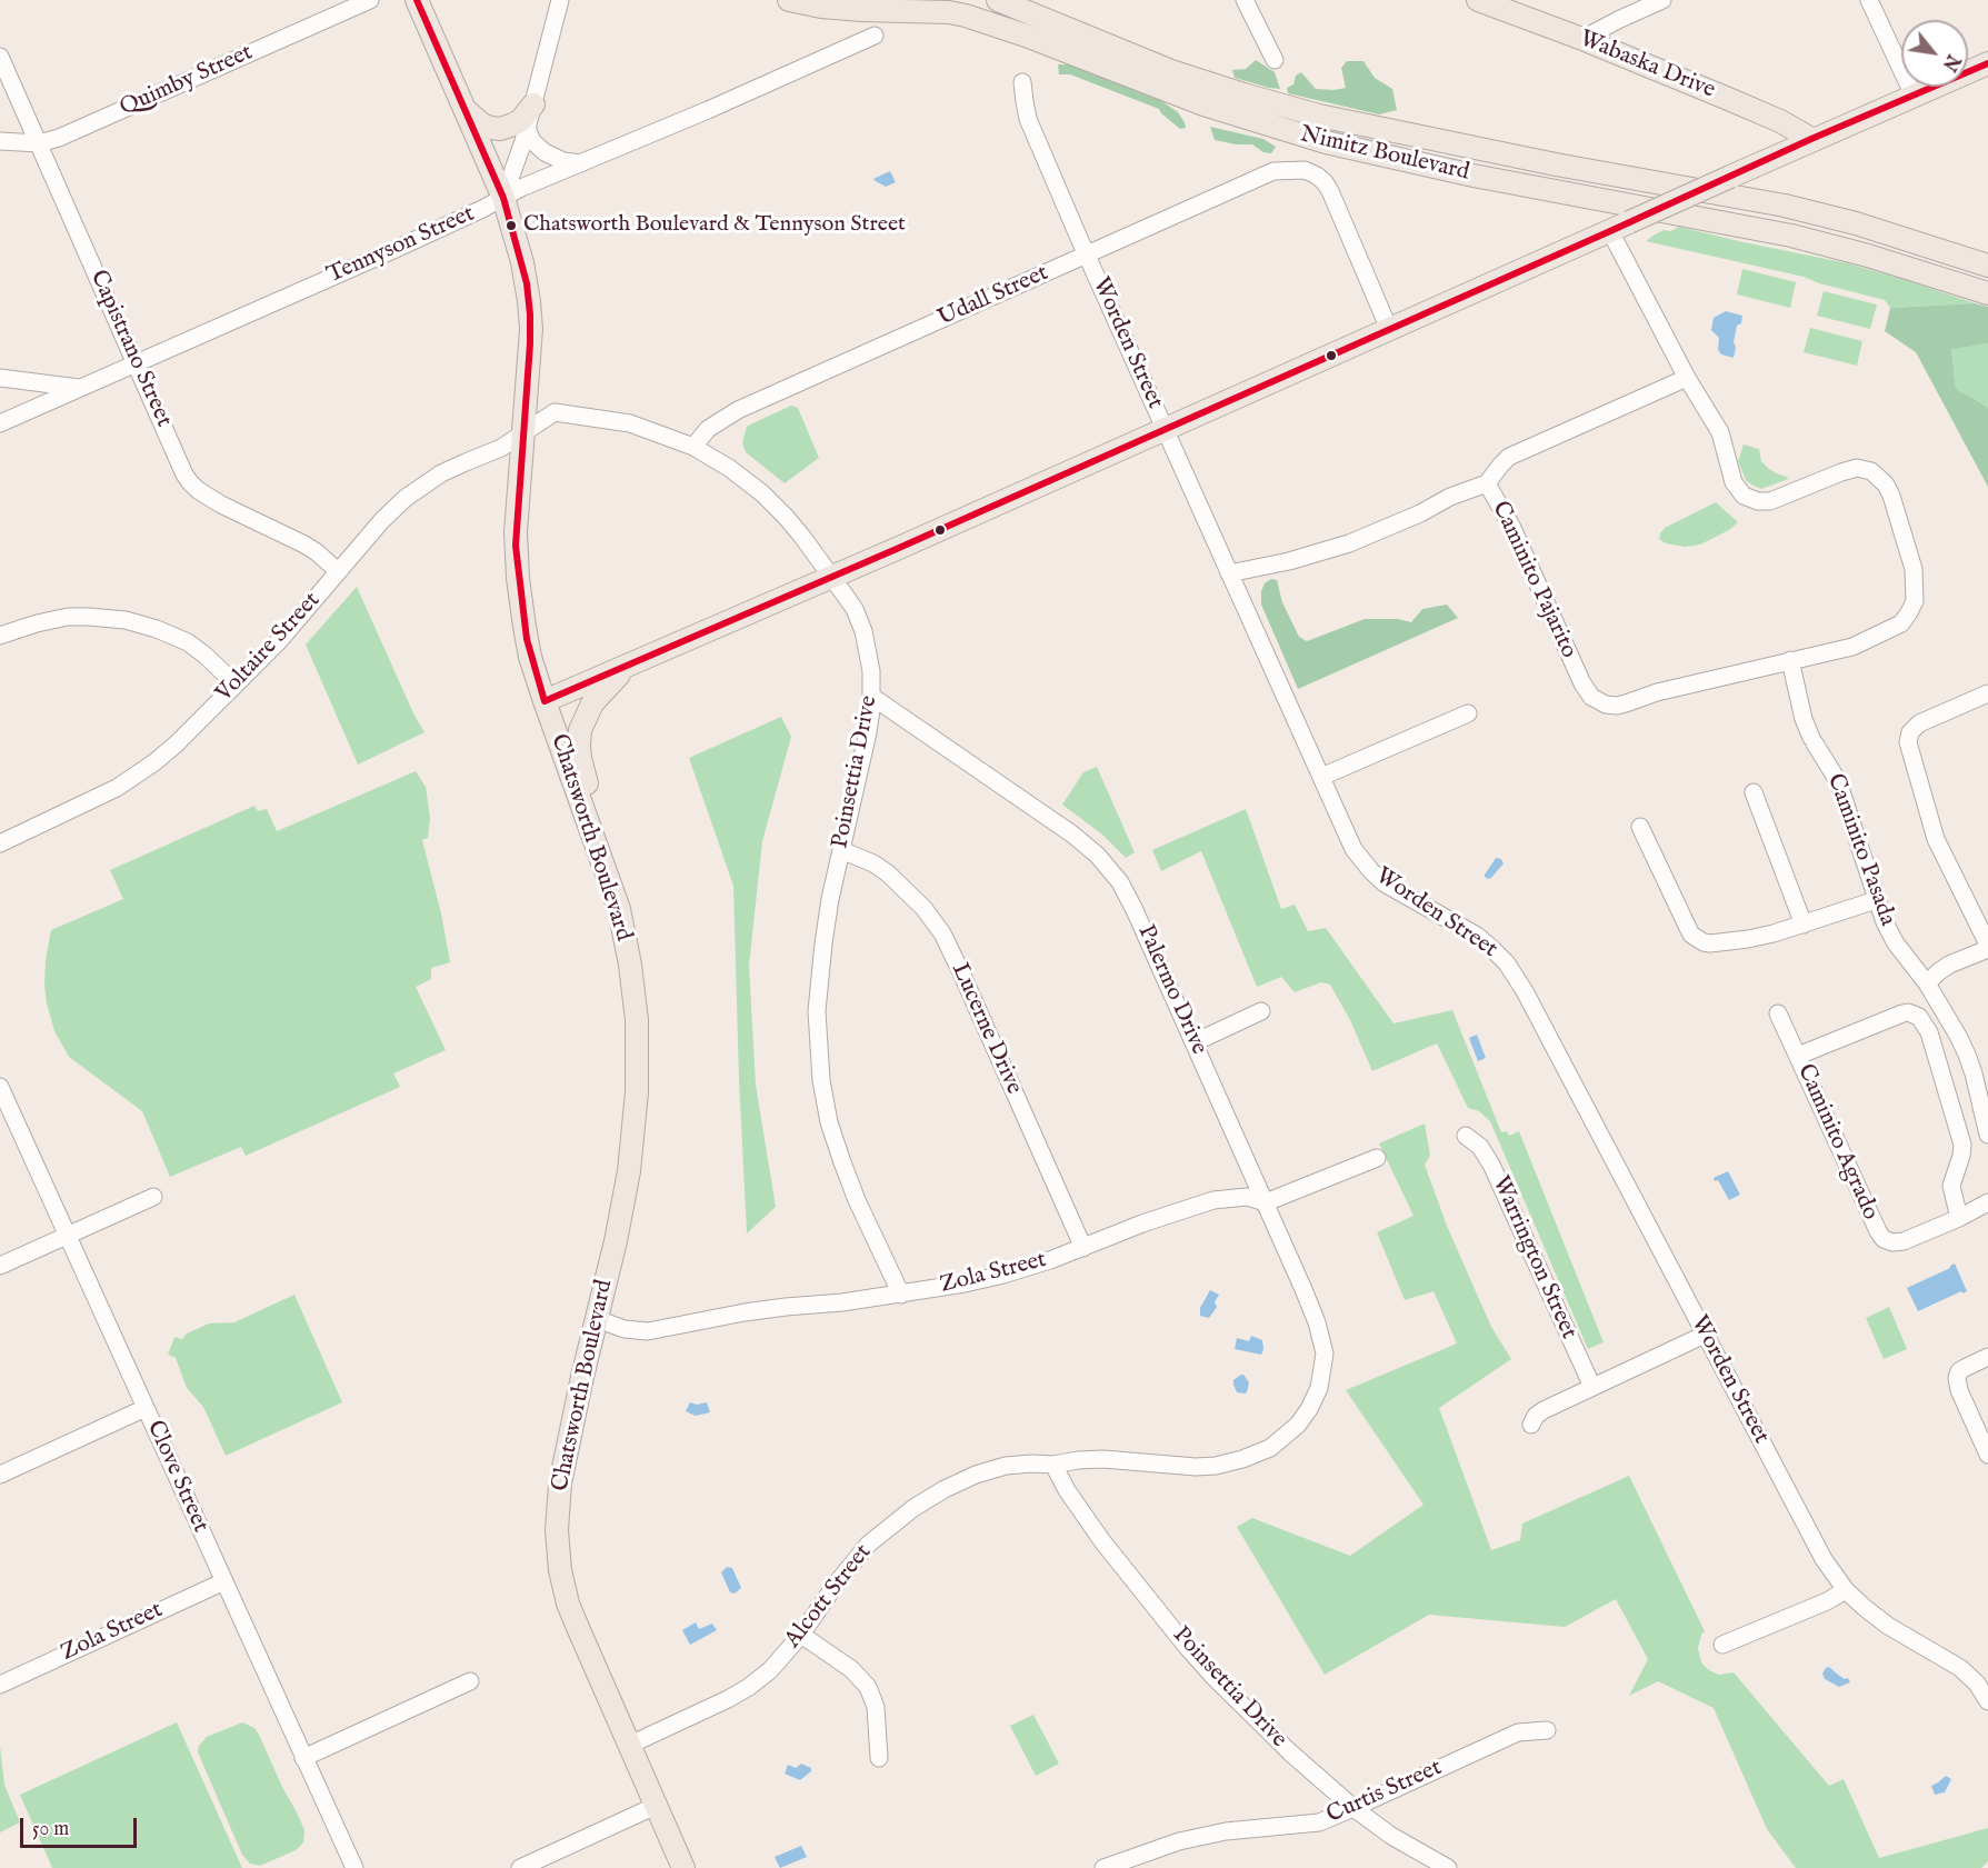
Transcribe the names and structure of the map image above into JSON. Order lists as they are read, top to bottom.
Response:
{
  "streets": {
    "main road": ["Wabaska Drive", "Nimitz Boulevard", "Chatsworth Boulevard"],
    "street": [
      "Quimby Street",
      "Tennyson Street",
      "Udall Street",
      "Worden Street",
      "Capistrano Street",
      "Caminito Pajarito",
      "Voltaire Street",
      "Poinsettia Drive",
      "Caminito Pasada",
      "Palermo Drive",
      "Lucerne Drive",
      "Caminito Agrado",
      "Warrington Street",
      "Zola Street",
      "Clove Street",
      "Alcott Street",
      "Curtis Street"
    ]
  },
  "crossings": [
    ["Quimby Street", "Capistrano Street"],
    ["Tennyson Street", "Capistrano Street"],
    ["Tennyson Street", "Chatsworth Boulevard"],
    ["Udall Street", "Worden Street"],
    ["Udall Street", "Poinsettia Drive"],
    ["Capistrano Street", "Voltaire Street"],
    ["Caminito Pajarito", "Caminito Pasada"],
    ["Voltaire Street", "Poinsettia Drive"],
    ["Voltaire Street", "Chatsworth Boulevard"],
    ["Poinsettia Drive", "Chatsworth Boulevard"],
    ["Poinsettia Drive", "Palermo Drive"],
    ["Poinsettia Drive", "Lucerne Drive"],
    ["Poinsettia Drive", "Zola Street"],
    ["Poinsettia Drive", "Alcott Street"],
    ["Poinsettia Drive", "Curtis Street"],
    ["Chatsworth Boulevard", "Zola Street"],
    ["Chatsworth Boulevard", "Alcott Street"],
    ["Palermo Drive", "Zola Street"],
    ["Palermo Drive", "Alcott Street"],
    ["Lucerne Drive", "Zola Street"],
    ["Zola Street", "Clove Street"]
  ],
  "places": ["Chatsworth Boulevard & Tennyson Street"],
  "scale_bar": "50 m",
  "north": "bottom right"
}
